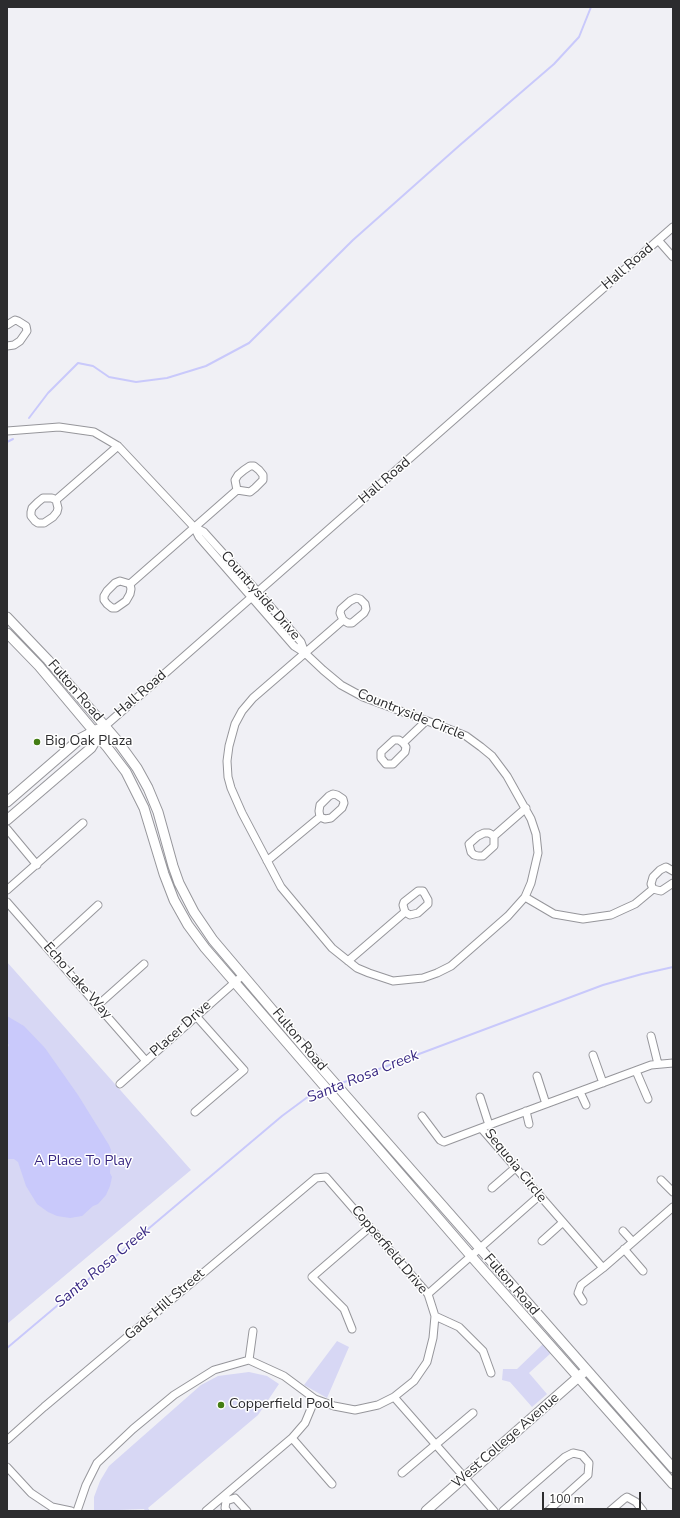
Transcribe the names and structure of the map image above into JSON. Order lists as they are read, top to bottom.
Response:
{
  "streets": {
    "main road": ["Fulton Road", "West College Avenue"],
    "street": [
      "Hall Road",
      "Countryside Drive",
      "Countryside Circle",
      "Echo Lake Way",
      "Placer Drive",
      "Sequoia Circle",
      "Copperfield Drive",
      "Gads Hill Street"
    ]
  },
  "crossings": [
    ["Hall Road", "Countryside Drive"],
    ["Hall Road", "Fulton Road"],
    ["Countryside Drive", "Countryside Circle"],
    ["Fulton Road", "Placer Drive"],
    ["Fulton Road", "West College Avenue"],
    ["Echo Lake Way", "Placer Drive"],
    ["Copperfield Drive", "Gads Hill Street"]
  ],
  "water": ["Santa Rosa Creek"],
  "parks": ["A Place To Play"],
  "places": ["Big Oak Plaza", "Copperfield Pool"],
  "scale_bar": "100 m"
}
